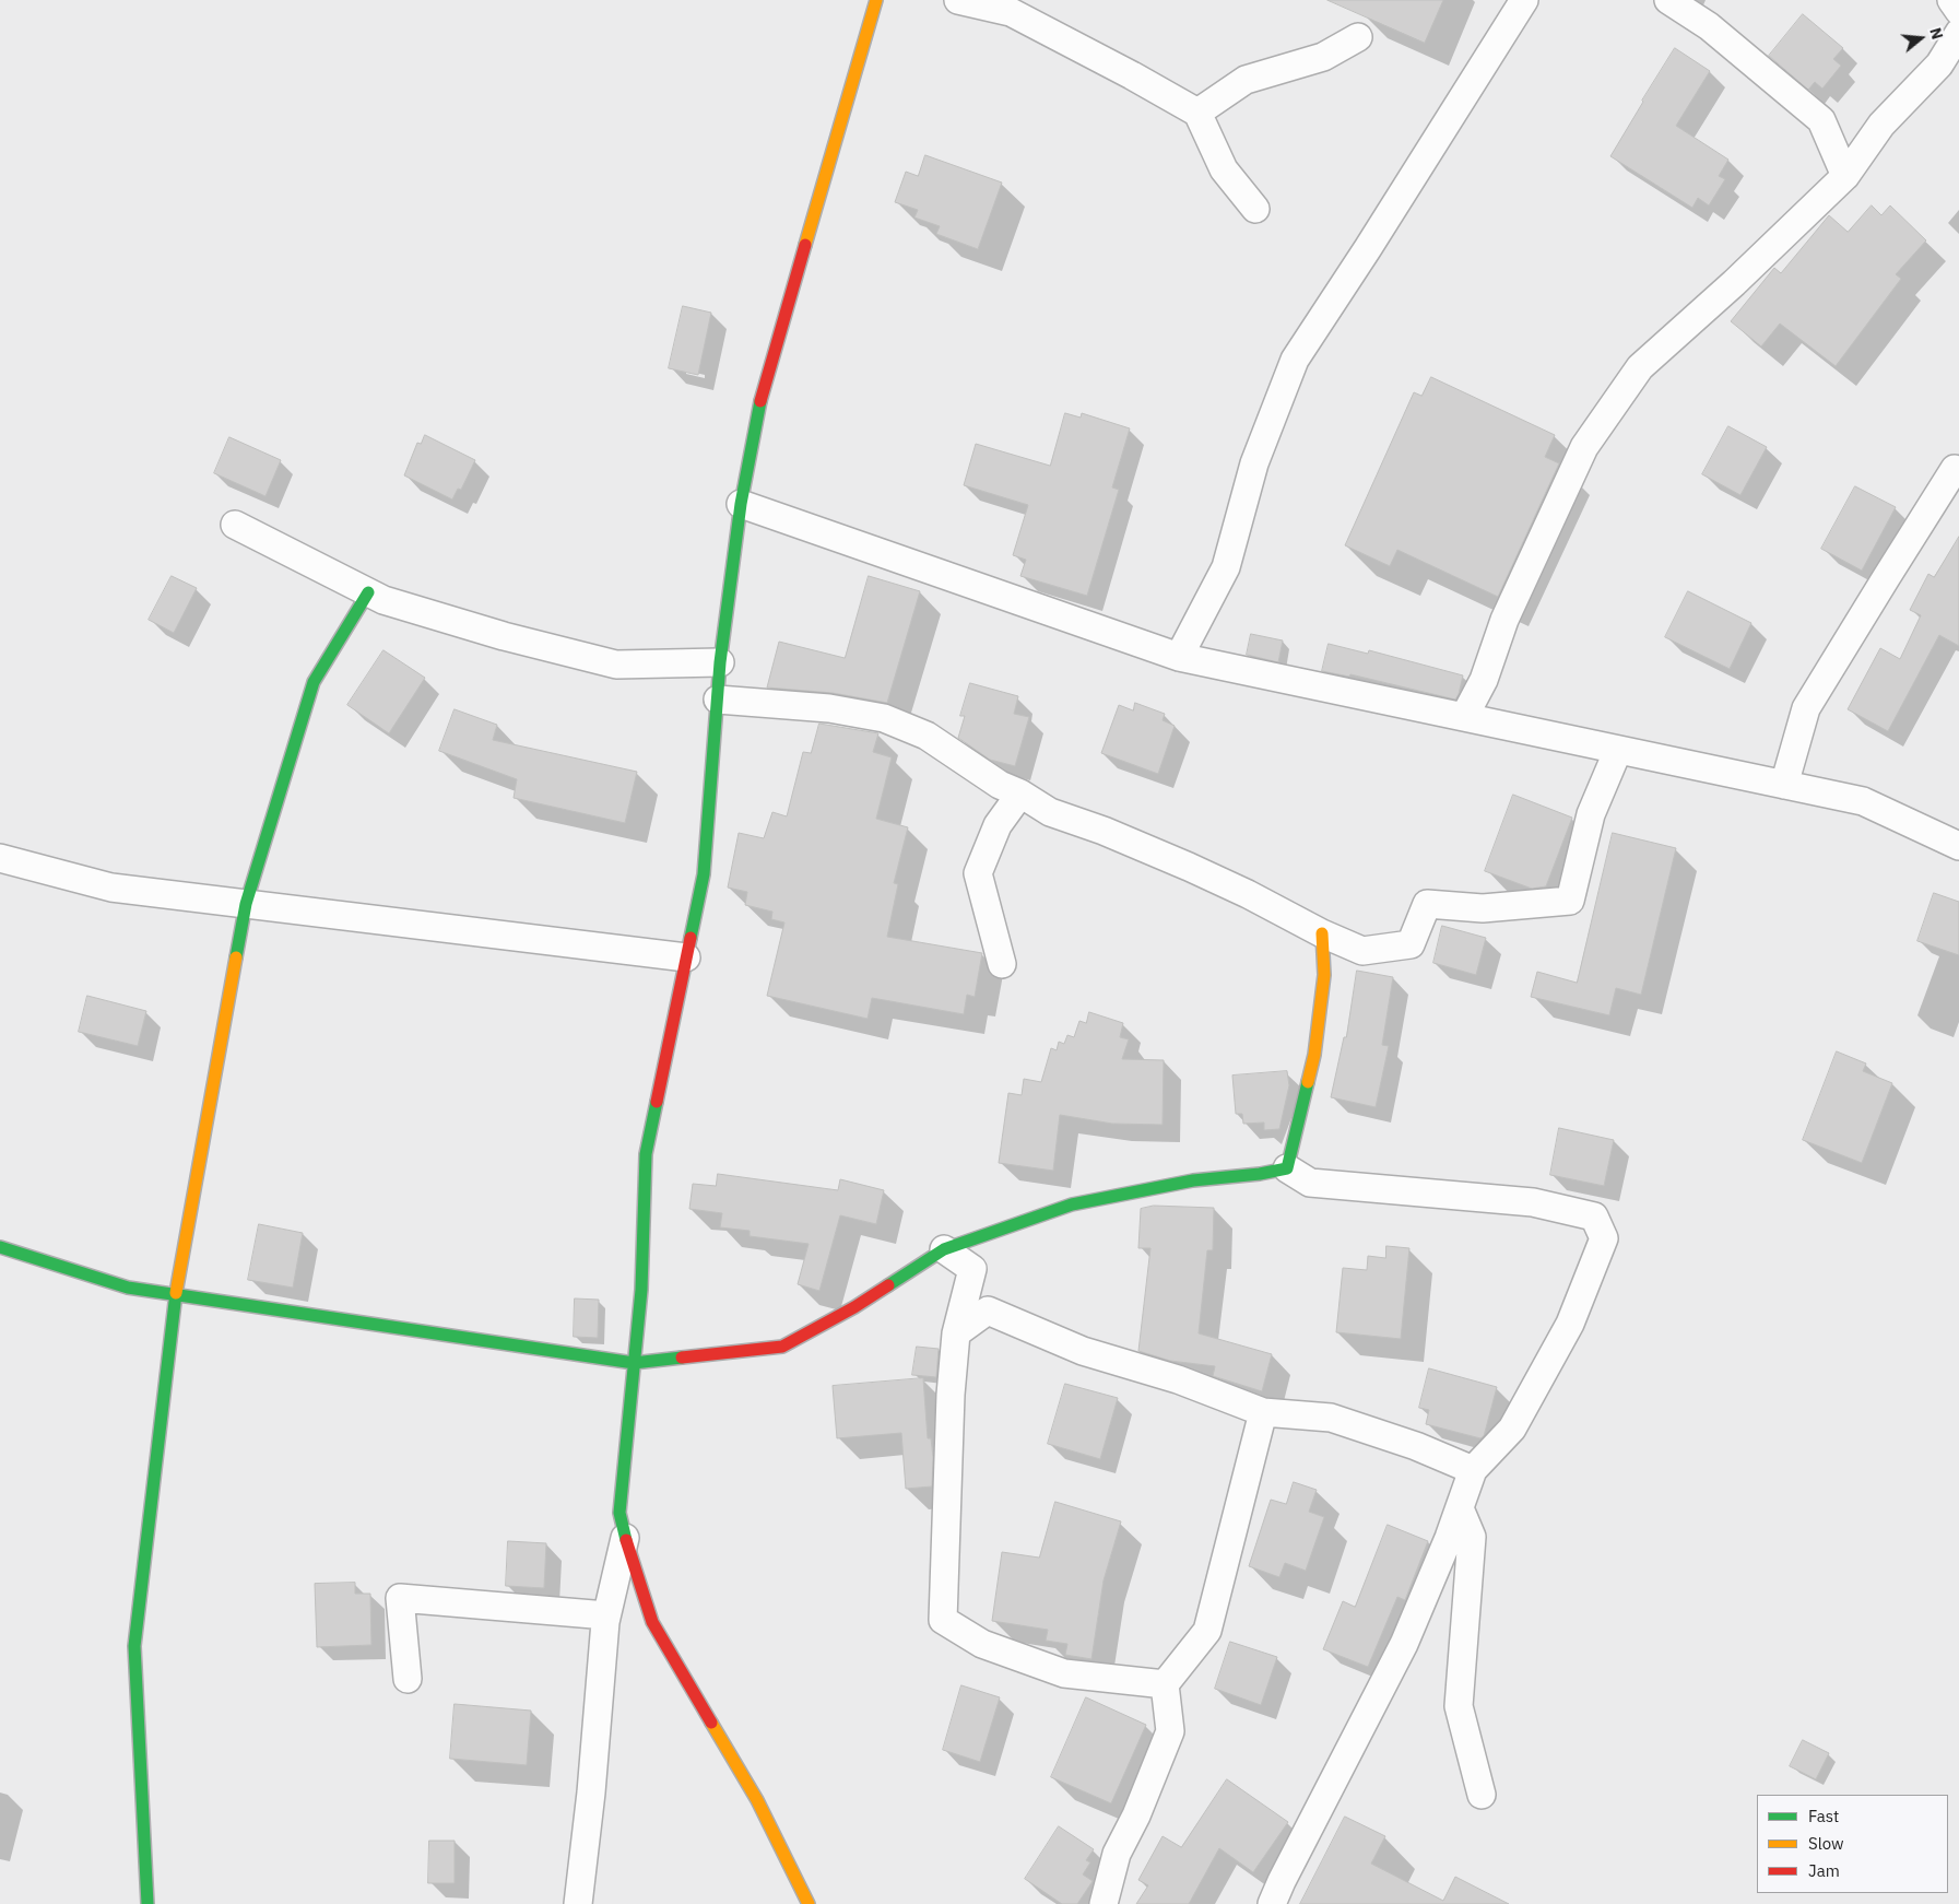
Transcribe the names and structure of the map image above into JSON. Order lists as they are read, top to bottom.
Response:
{
  "legend": ["Fast", "Slow", "Jam"],
  "north": "right"
}
